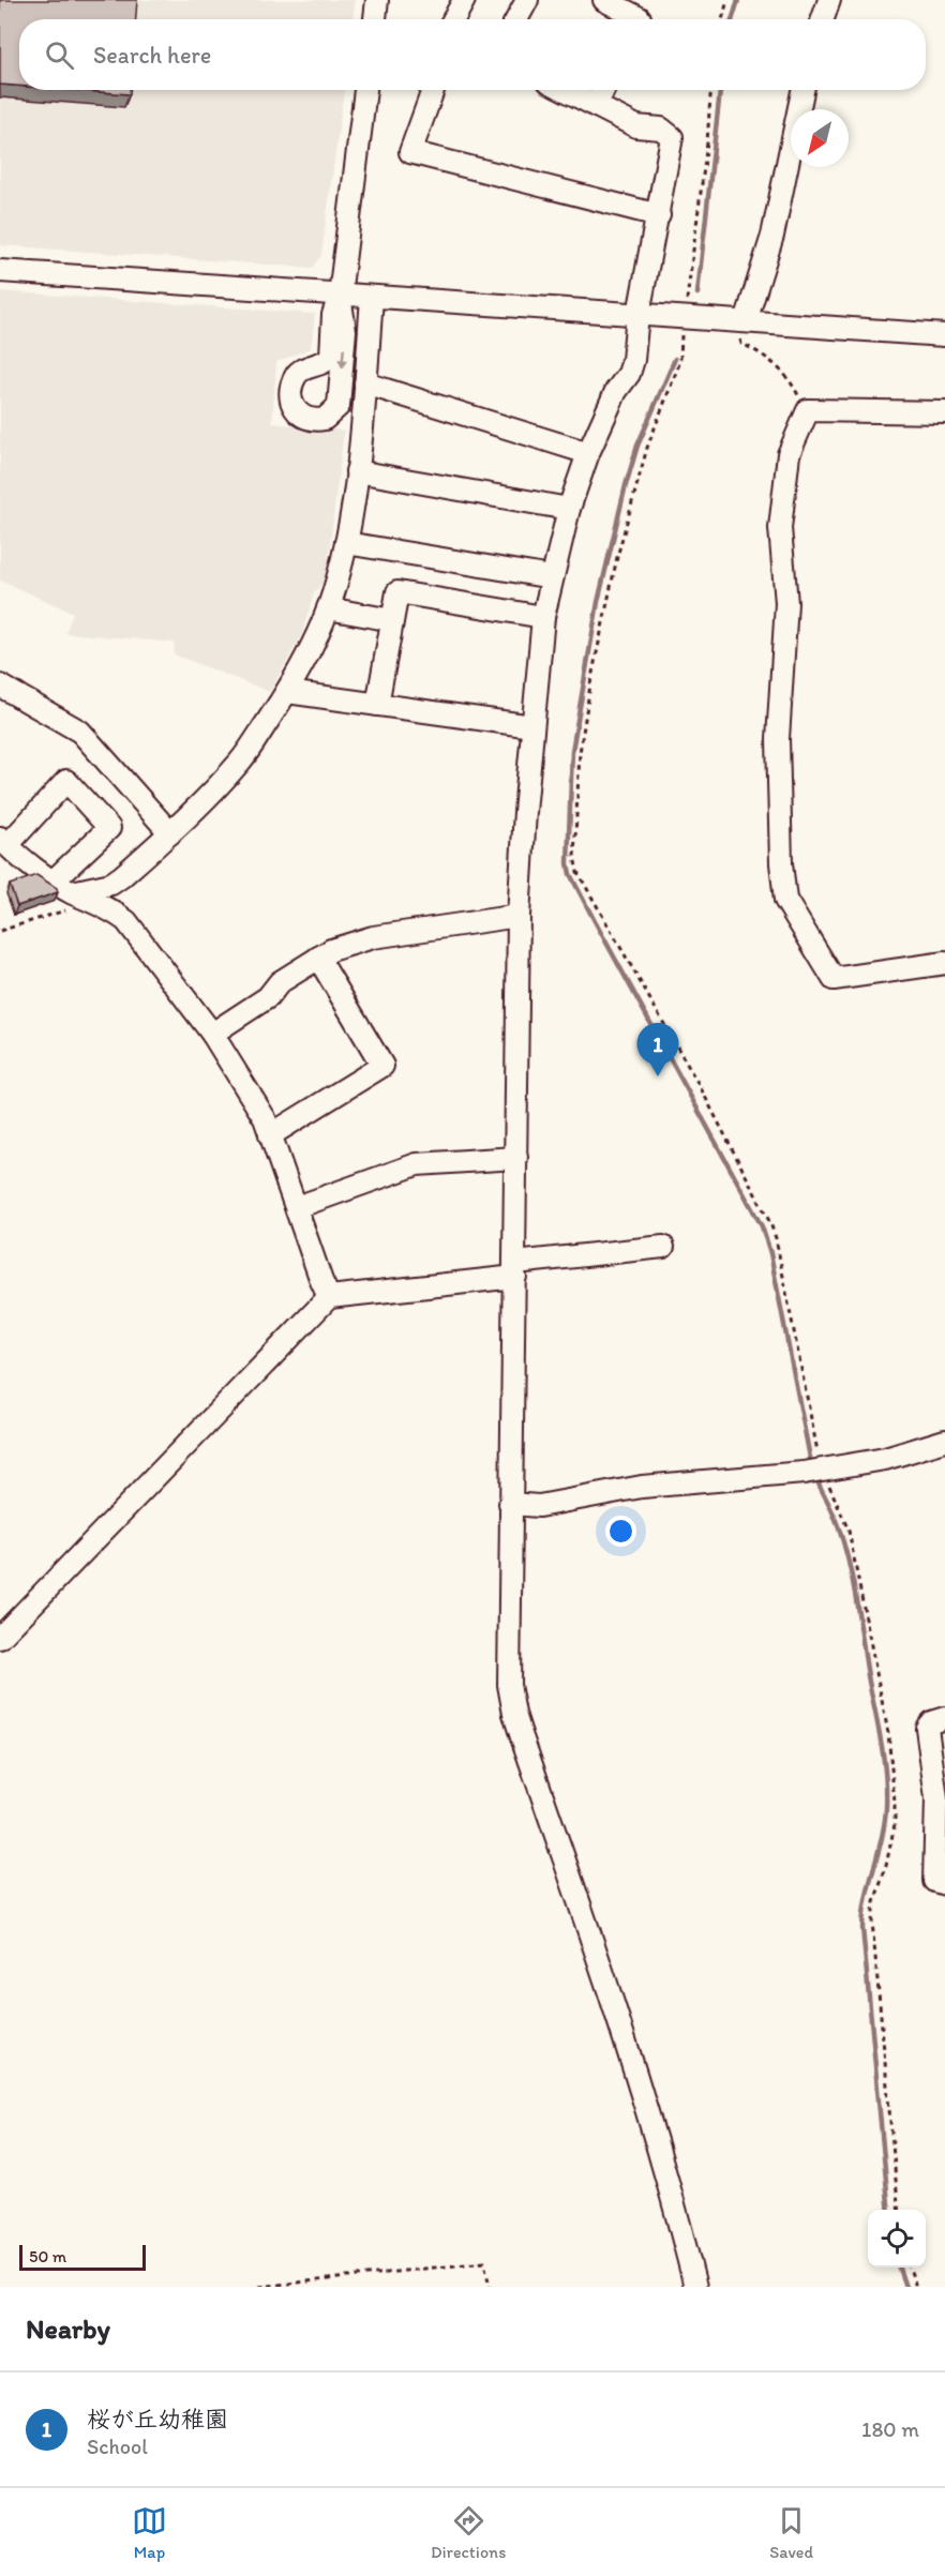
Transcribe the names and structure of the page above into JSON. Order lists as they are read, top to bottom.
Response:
{
  "scale_bar": "50 m",
  "north": "bottom left",
  "page": {
    "search": "Search here",
    "pins": "1",
    "scale": "50 m",
    "heading": "Nearby",
    "list": [
      {
        "mark": "1",
        "name": "桜が丘幼稚園",
        "note": "School",
        "value": "180 m"
      }
    ],
    "nav": ["Map", "Directions", "Saved"]
  }
}
